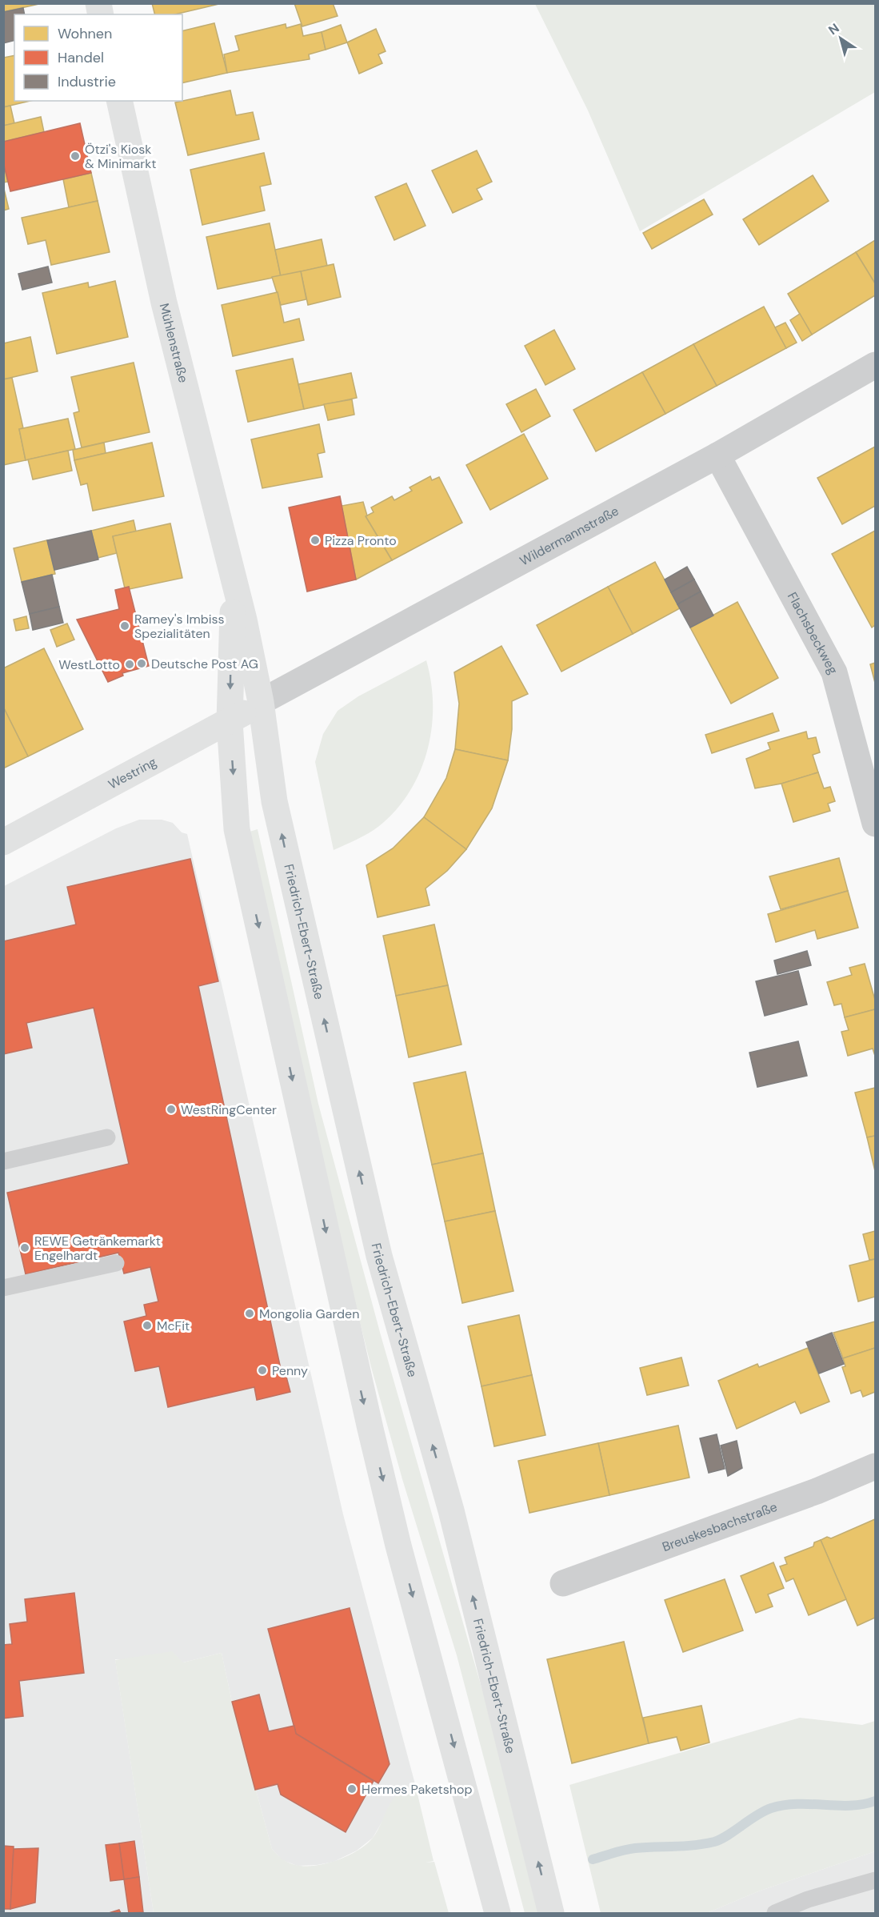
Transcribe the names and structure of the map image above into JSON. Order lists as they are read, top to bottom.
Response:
{
  "streets": {
    "main road": ["Mühlenstraße", "Westring", "Friedrich-Ebert-Straße"],
    "street": ["Wildermannstraße", "Flachsbeckweg", "Breuskesbachstraße"]
  },
  "crossings": [
    ["Mühlenstraße", "Wildermannstraße"],
    ["Mühlenstraße", "Westring"],
    ["Mühlenstraße", "Friedrich-Ebert-Straße"],
    ["Wildermannstraße", "Flachsbeckweg"],
    ["Wildermannstraße", "Westring"],
    ["Wildermannstraße", "Friedrich-Ebert-Straße"],
    ["Westring", "Friedrich-Ebert-Straße"]
  ],
  "places": [
    "Ötzi's Kiosk & Minimarkt",
    "Pizza Pronto",
    "Ramey's Imbiss Spezialitäten",
    "Deutsche Post AG",
    "WestLotto",
    "WestRingCenter",
    "REWE Getränkemarkt Engelhardt",
    "Mongolia Garden",
    "McFit",
    "Penny",
    "Hermes Paketshop"
  ],
  "legend": ["Wohnen", "Handel", "Industrie"],
  "north": "top left"
}
